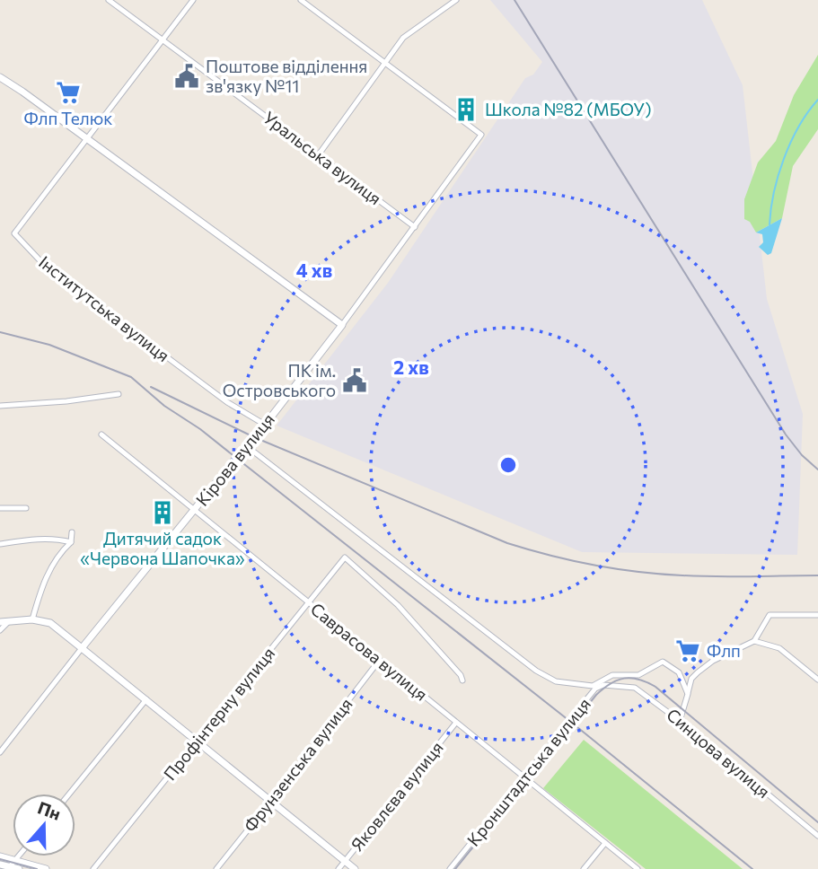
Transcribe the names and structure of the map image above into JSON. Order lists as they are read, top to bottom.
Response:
{
  "streets": {
    "main road": ["Кірова вулиця"],
    "street": [
      "Уральська вулиця",
      "Інститутська вулиця",
      "Саврасова вулиця",
      "Профінтерну вулиця",
      "Синцова вулиця",
      "Фрунзенська вулиця",
      "Кронштадтська вулиця",
      "Яковлєва вулиця"
    ]
  },
  "crossings": [
    ["Інститутська вулиця", "Кірова вулиця"],
    ["Кірова вулиця", "Саврасова вулиця"],
    ["Саврасова вулиця", "Профінтерну вулиця"],
    ["Саврасова вулиця", "Фрунзенська вулиця"],
    ["Саврасова вулиця", "Кронштадтська вулиця"],
    ["Саврасова вулиця", "Яковлєва вулиця"],
    ["Синцова вулиця", "Кронштадтська вулиця"]
  ],
  "places": {
    "public building": ["Поштове відділення зв'язку №11", "ПК ім. Островського"],
    "supermarket": ["Флп Телюк", "Флп"],
    "building": ["Школа №82 (МБОУ)", "Дитячий садок «Червона Шапочка»"]
  },
  "north": "top",
  "rings": ["4 хв", "2 хв"]
}
